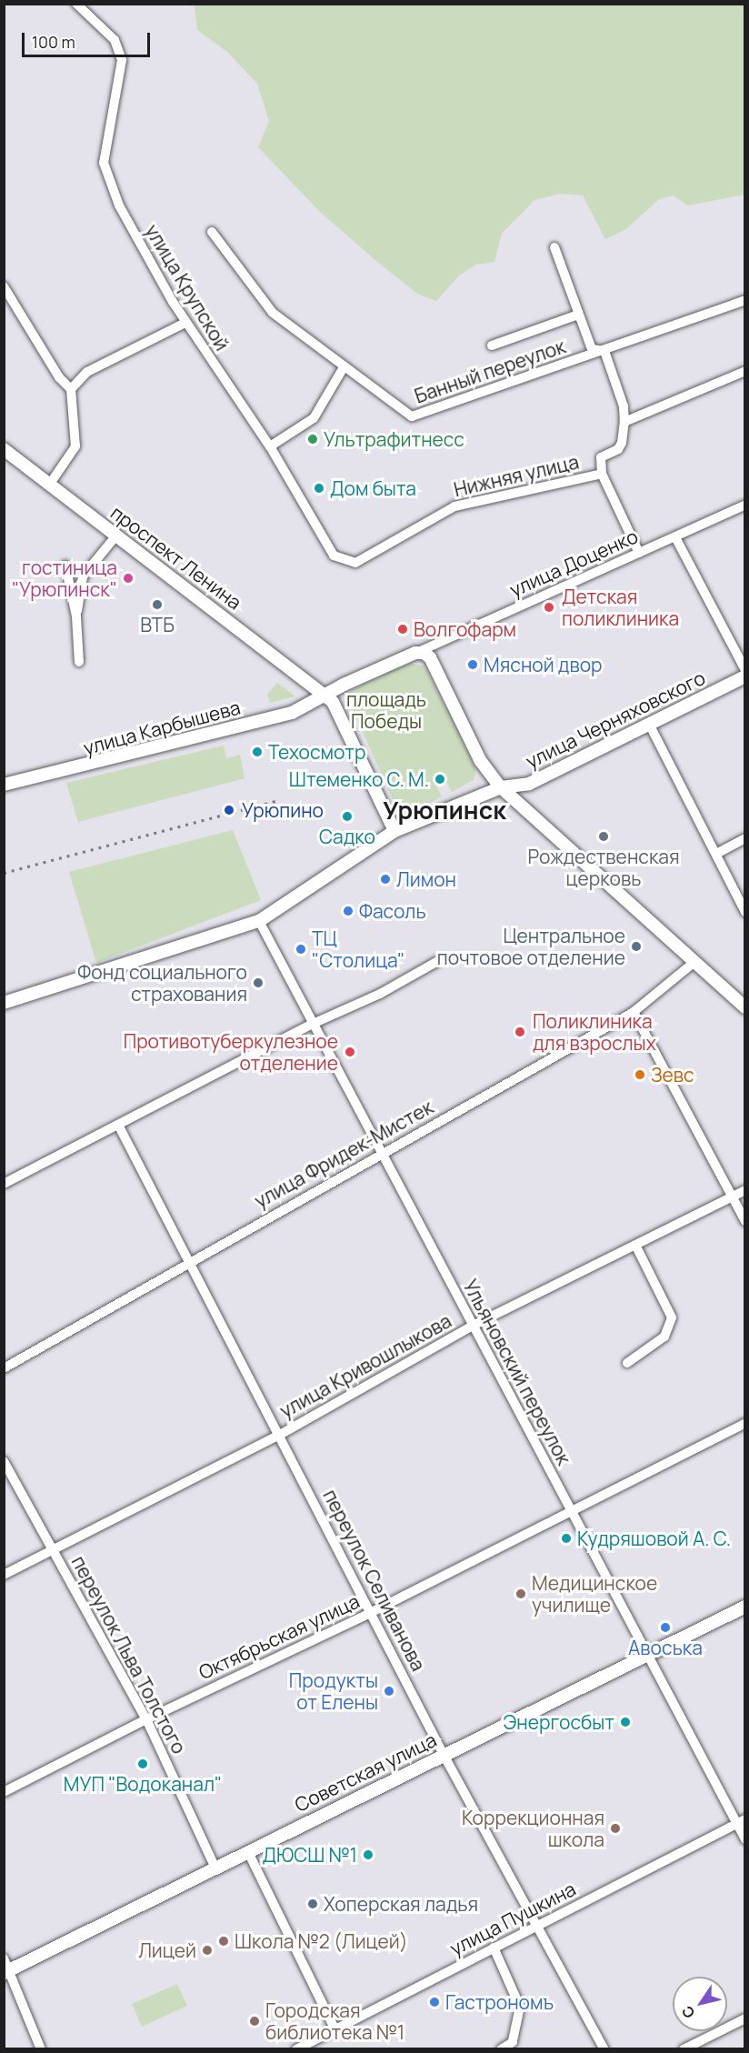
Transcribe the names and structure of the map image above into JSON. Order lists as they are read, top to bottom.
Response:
{
  "streets": {
    "main road": [
      "проспект Ленина",
      "улица Черняховского",
      "улица Карбышева",
      "Советская улица"
    ],
    "street": [
      "улица Крупской",
      "Банный переулок",
      "Нижняя улица",
      "улица Доценко",
      "улица Фридек-Мистек",
      "улица Кривошлыкова",
      "Ульяновский переулок",
      "переулок Селиванова",
      "Октябрьская улица",
      "переулок Льва Толстого",
      "улица Пушкина"
    ]
  },
  "crossings": [
    ["улица Крупской", "Нижняя улица"],
    ["проспект Ленина", "улица Карбышева"],
    ["улица Фридек-Мистек", "Ульяновский переулок"],
    ["улица Фридек-Мистек", "переулок Селиванова"],
    ["улица Кривошлыкова", "Ульяновский переулок"],
    ["улица Кривошлыкова", "переулок Селиванова"],
    ["улица Кривошлыкова", "переулок Льва Толстого"],
    ["Ульяновский переулок", "Октябрьская улица"],
    ["Ульяновский переулок", "Советская улица"],
    ["Ульяновский переулок", "улица Пушкина"],
    ["переулок Селиванова", "Октябрьская улица"],
    ["переулок Селиванова", "Советская улица"],
    ["переулок Селиванова", "улица Пушкина"],
    ["Октябрьская улица", "переулок Льва Толстого"],
    ["переулок Льва Толстого", "Советская улица"]
  ],
  "districts": ["Урюпинск"],
  "parks": ["площадь Победы"],
  "places": [
    "Ультрафитнесс",
    "Дом быта",
    "гостиница \"Урюпинск\"",
    "ВТБ",
    "Детская поликлиника",
    "Волгофарм",
    "Мясной двор",
    "Техосмотр",
    "Штеменко С. М.",
    "Урюпино",
    "Садко",
    "Рождественская церковь",
    "Лимон",
    "Фасоль",
    "Центральное почтовое отделение",
    "ТЦ \"Столица\"",
    "Фонд социального страхования",
    "Поликлиника для взрослых",
    "Противотуберкулезное отделение",
    "Зевс",
    "Кудряшовой А. С.",
    "Медицинское училище",
    "Авоська",
    "Продукты от Елены",
    "Энергосбыт",
    "МУП \"Водоканал\"",
    "Коррекционная школа",
    "ДЮСШ №1",
    "Хоперская ладья",
    "Школа №2 (Лицей)",
    "Лицей",
    "Гастрономъ",
    "Городская библиотека №1"
  ],
  "scale_bar": "100 m",
  "north": "bottom left"
}
